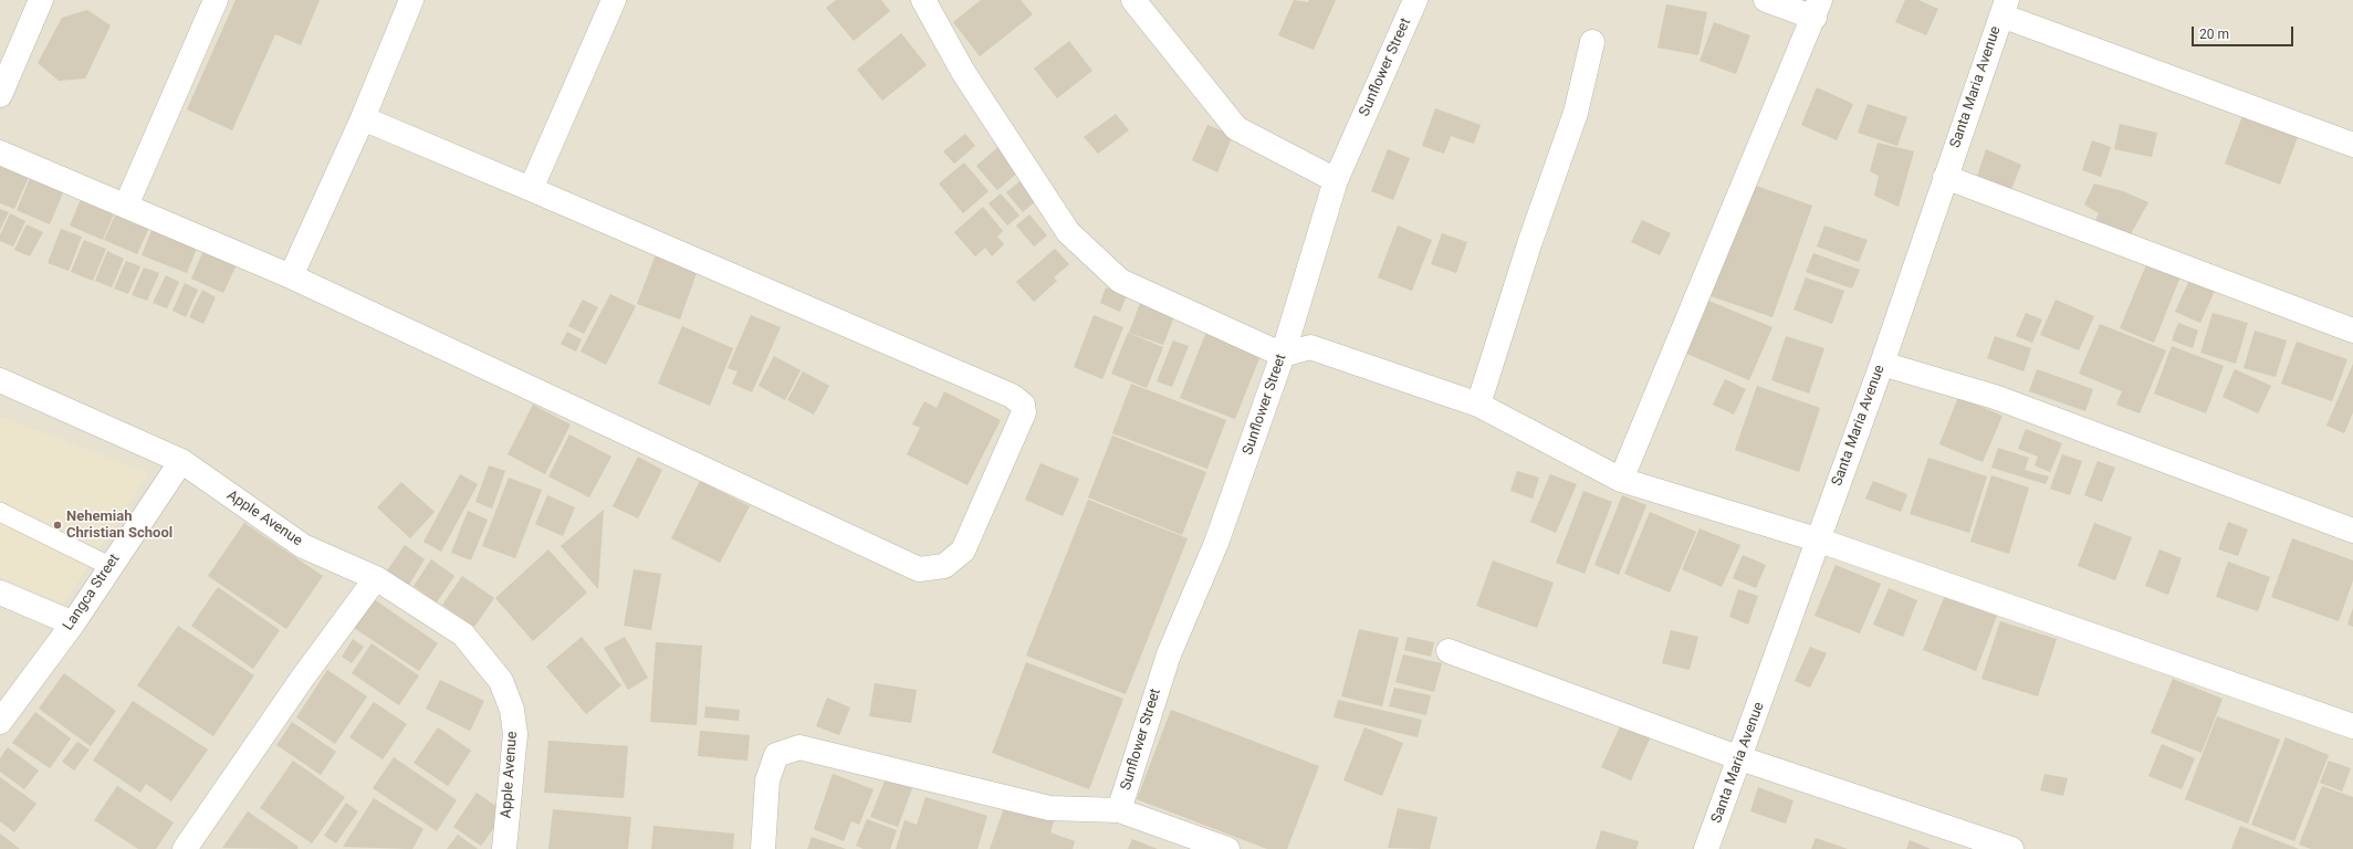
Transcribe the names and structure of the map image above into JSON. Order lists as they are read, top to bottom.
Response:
{
  "streets": {
    "street": [
      "Sunflower Street",
      "Santa Maria Avenue",
      "Apple Avenue",
      "Langca Street"
    ]
  },
  "crossings": [
    ["Apple Avenue", "Langca Street"]
  ],
  "places": ["Nehemiah Christian School"],
  "scale_bar": "20 m"
}
